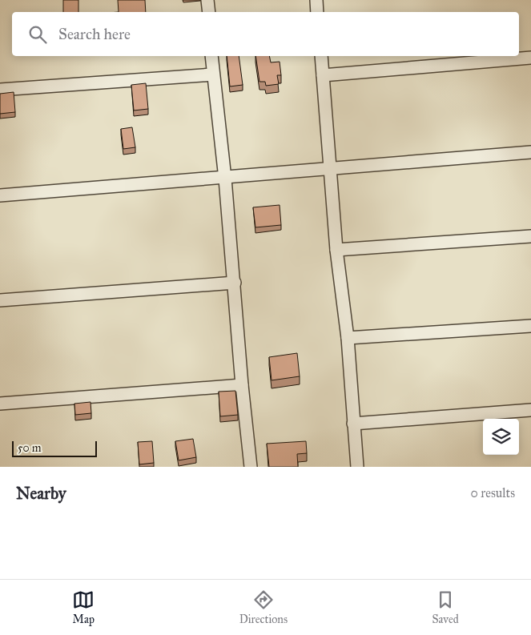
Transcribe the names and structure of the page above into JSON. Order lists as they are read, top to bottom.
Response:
{
  "scale_bar": "50 m",
  "page": {
    "search": "Search here",
    "scale": "50 m",
    "heading": ["Nearby", "0 results"],
    "nav": ["Map", "Directions", "Saved"]
  }
}
